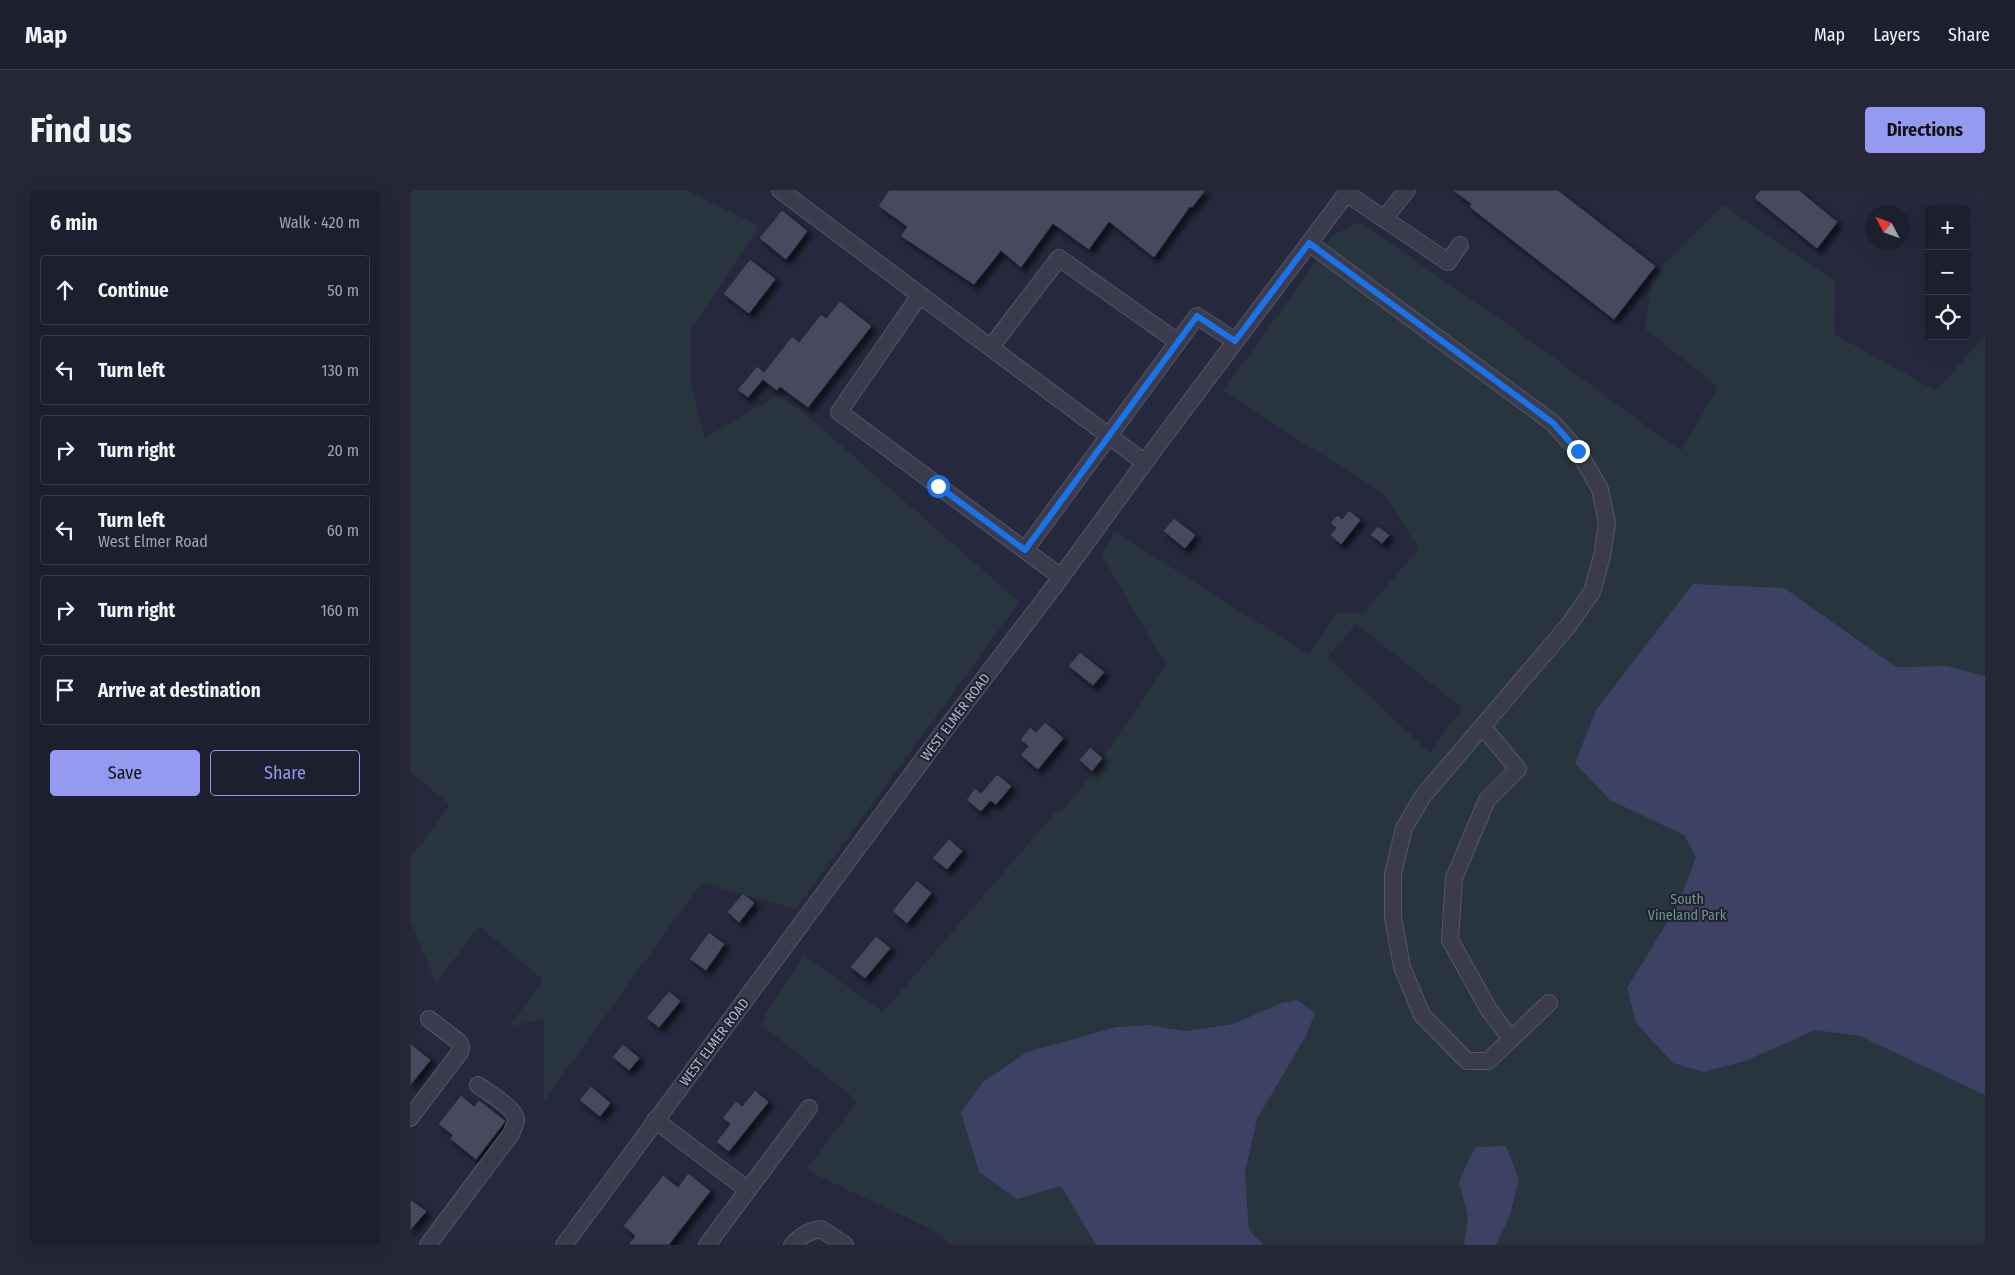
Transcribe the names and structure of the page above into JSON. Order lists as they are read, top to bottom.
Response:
{
  "streets": {
    "street": ["WEST ELMER ROAD"]
  },
  "parks": ["South Vineland Park"],
  "north": "top left",
  "page": {
    "header": "Map",
    "nav": ["Map", "Layers", "Share"],
    "buttons": [
      "Directions",
      ["Save", "Share"]
    ],
    "title": "Find us",
    "heading": ["6 min", "Walk · 420 m"],
    "map_buttons": ["+", "−"],
    "list": [
      ["Continue", "50 m"],
      ["Turn left", "130 m"],
      ["Turn right", "20 m"],
      ["Turn left", "West Elmer Road", "60 m"],
      ["Turn right", "160 m"],
      "Arrive at destination"
    ]
  }
}
